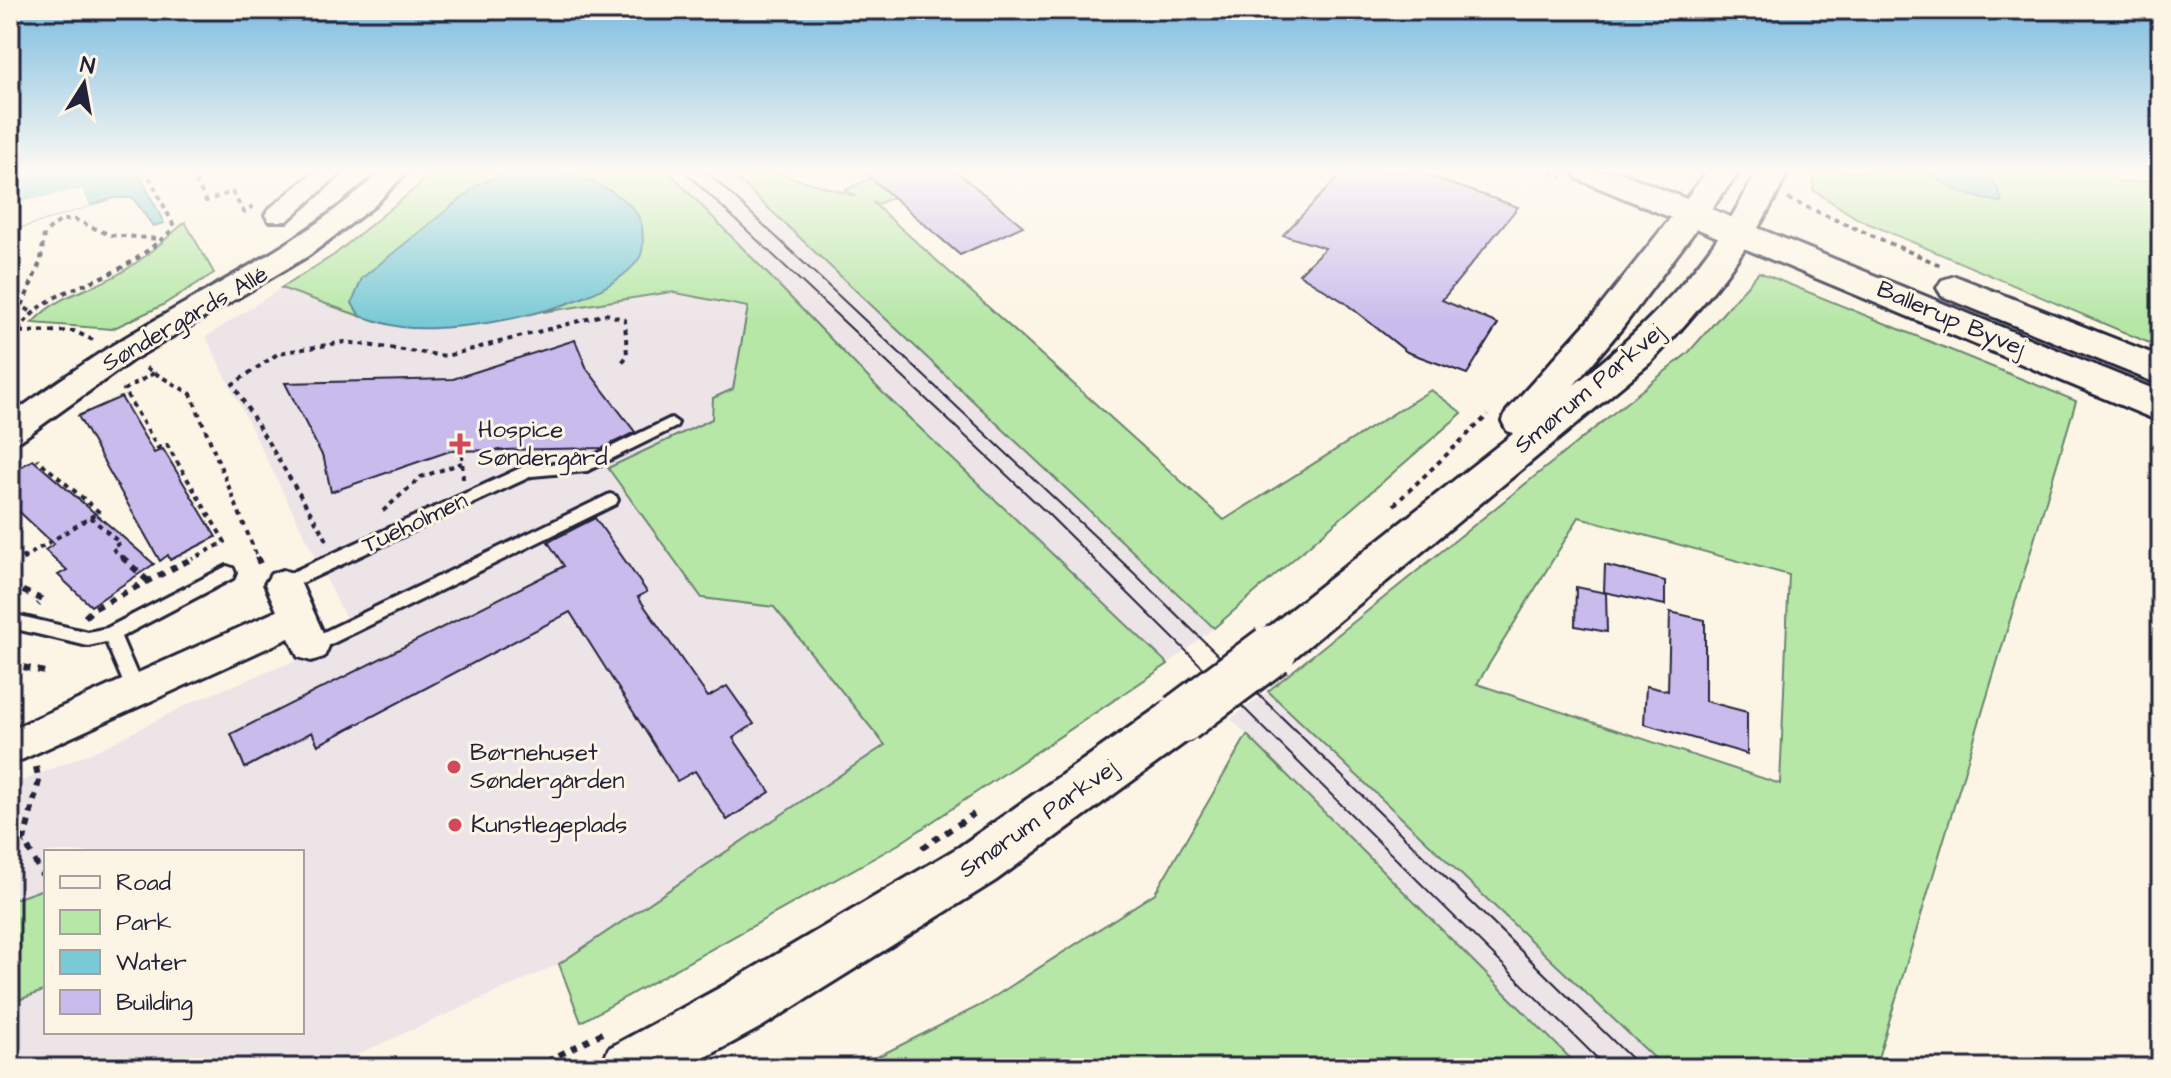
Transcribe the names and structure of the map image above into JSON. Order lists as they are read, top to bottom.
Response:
{
  "streets": {
    "main road": ["Ballerup Byvej"],
    "street": ["Søndergårds Allé", "Smørum Parkvej"],
    "lane": ["Tueholmen"]
  },
  "places": {
    "health": ["Hospice Søndergård"],
    "other": ["Børnehuset Søndergården", "Kunstlegeplads"]
  },
  "legend": [
    "Road",
    "Park",
    "Water",
    "Building"
  ],
  "north": "top"
}
